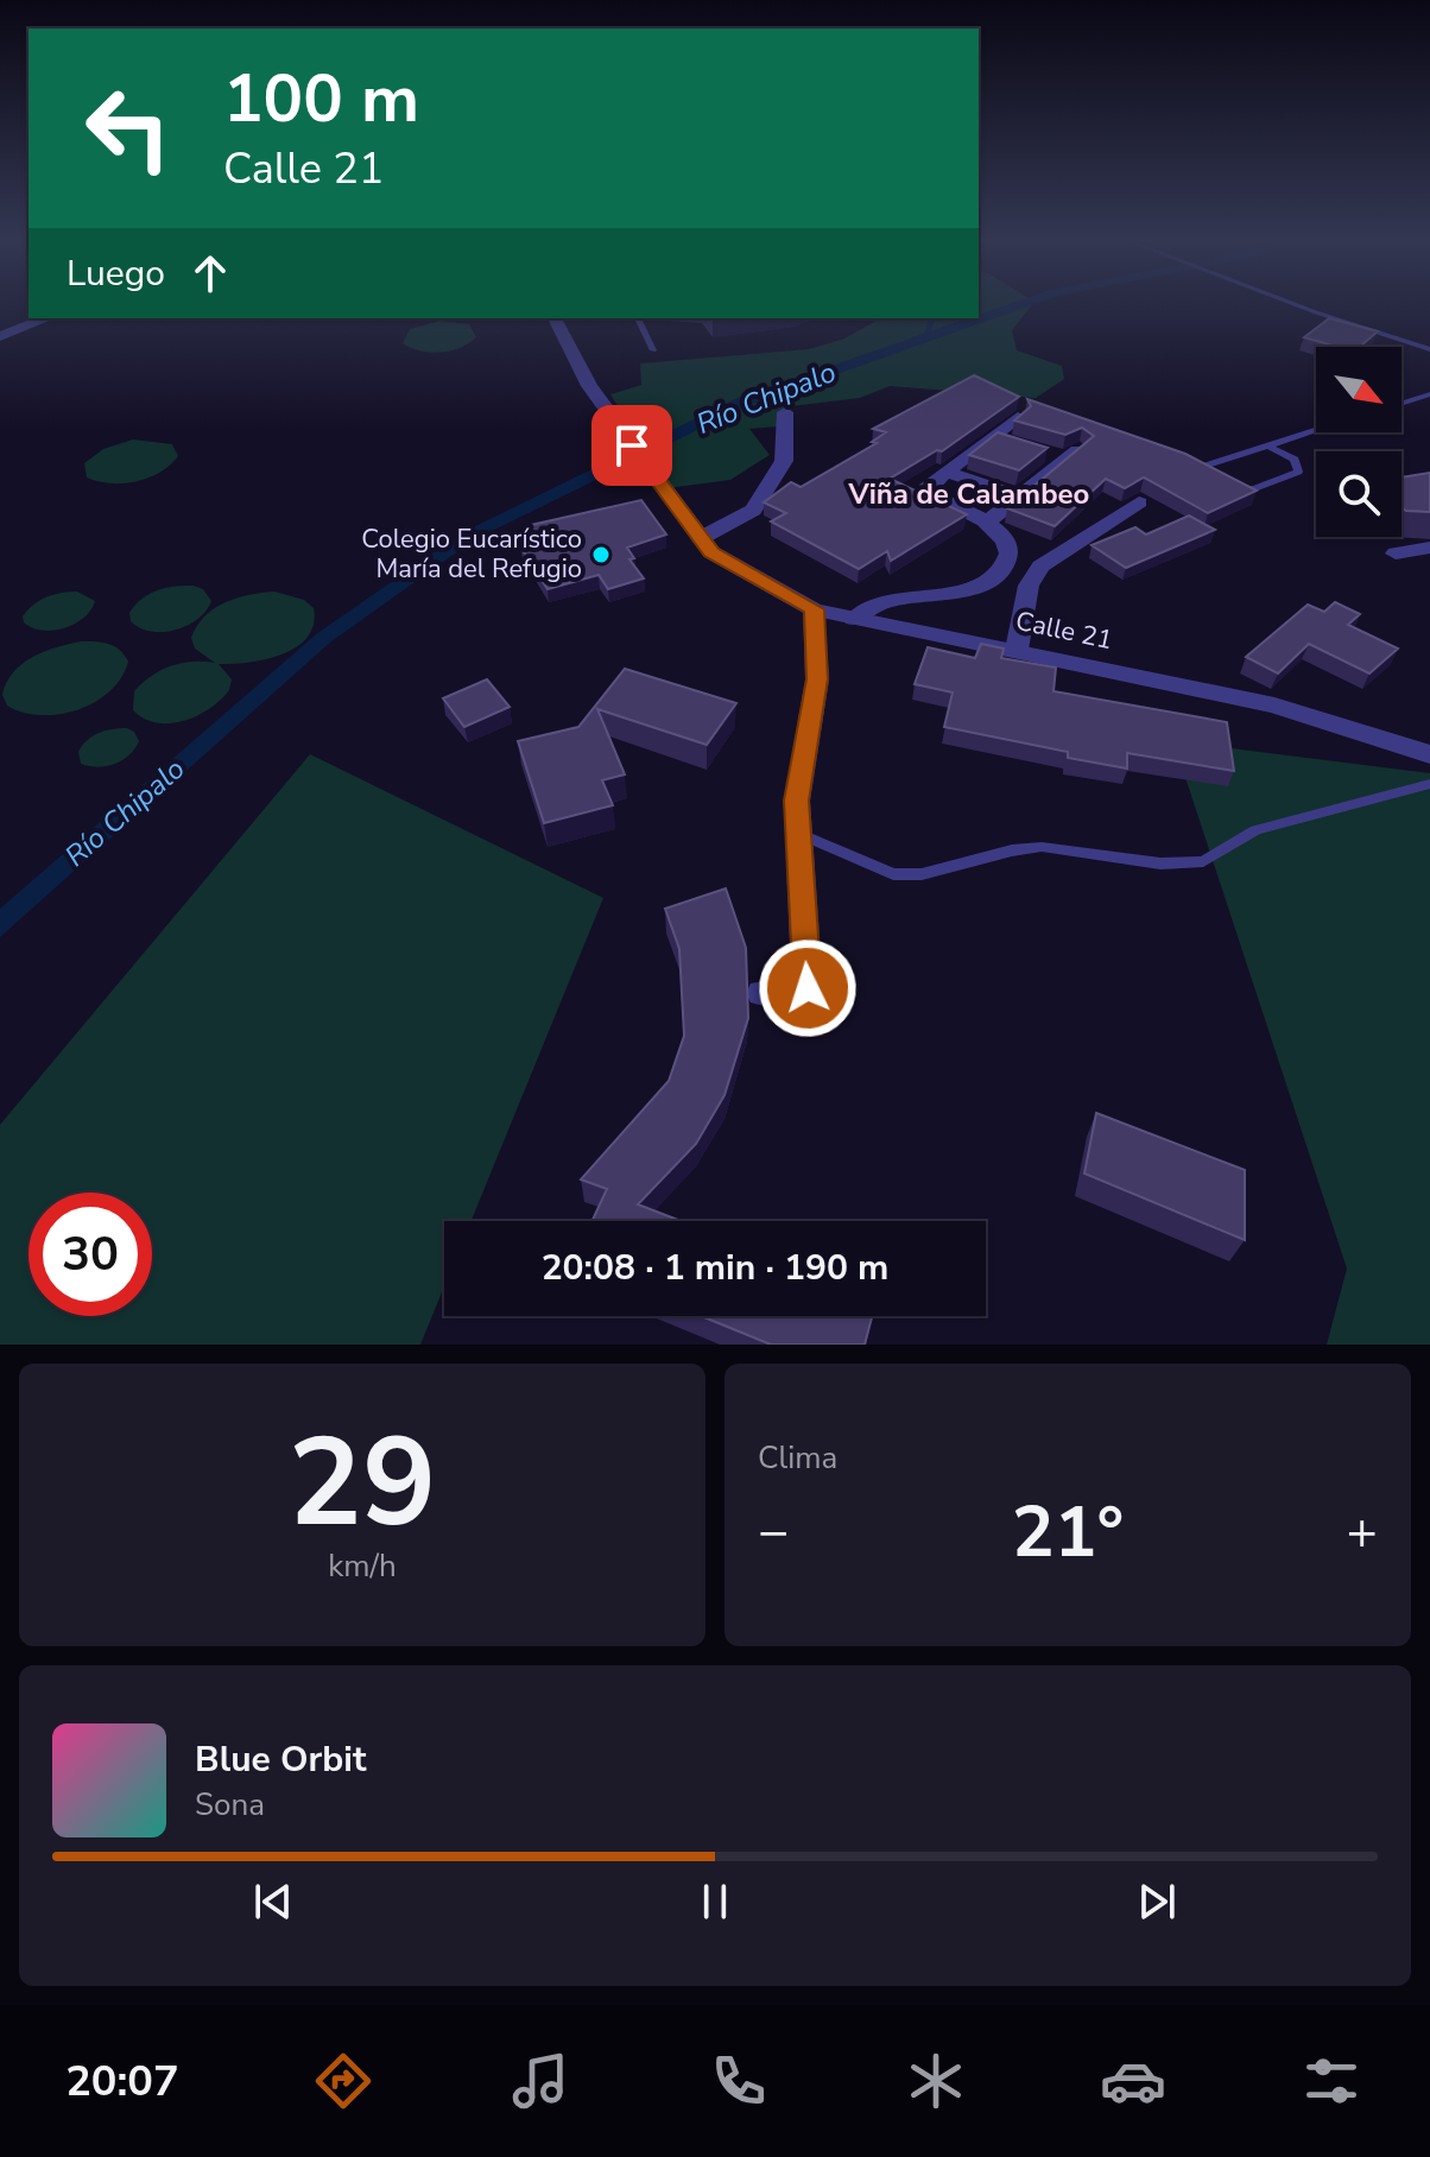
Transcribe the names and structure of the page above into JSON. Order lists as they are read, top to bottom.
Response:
{
  "streets": {
    "street": ["Calle 21"]
  },
  "districts": ["Viña de Calambeo"],
  "water": ["Río Chipalo"],
  "places": ["Colegio Eucarístico María del Refugio"],
  "north": "bottom right",
  "page": {
    "turn": ["100 m", "Calle 21"],
    "then": "Luego",
    "limit": "30",
    "trip": "20:08 · 1 min · 190 m",
    "tile": [
      ["29", "km/h"],
      "Clima"
    ],
    "heat": ["−", "21°", "+"],
    "song": ["Blue Orbit", "Sona"],
    "tabs": "20:07"
  }
}
